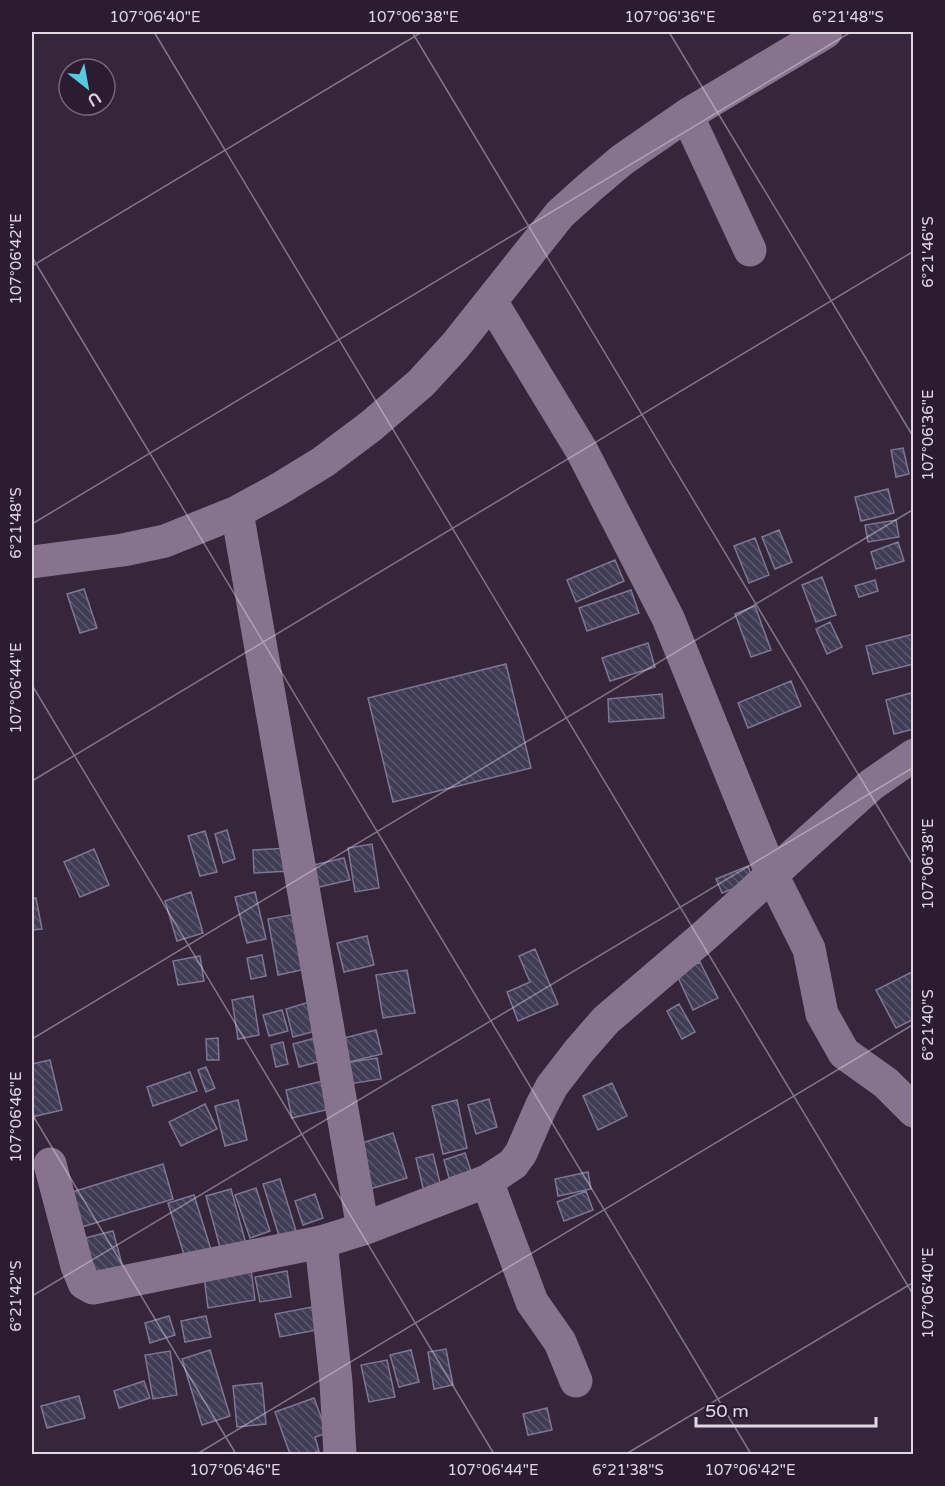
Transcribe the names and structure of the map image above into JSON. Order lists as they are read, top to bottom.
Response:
{
  "scale_bar": "50 m",
  "north": "bottom right",
  "coordinates": [
    "107°06'40\"E",
    "107°06'38\"E",
    "107°06'36\"E",
    "6°21'48\"S",
    "6°21'46\"S",
    "107°06'42\"E",
    "107°06'44\"E",
    "6°21'40\"S",
    "107°06'46\"E",
    "6°21'42\"S",
    "6°21'38\"S"
  ]
}
